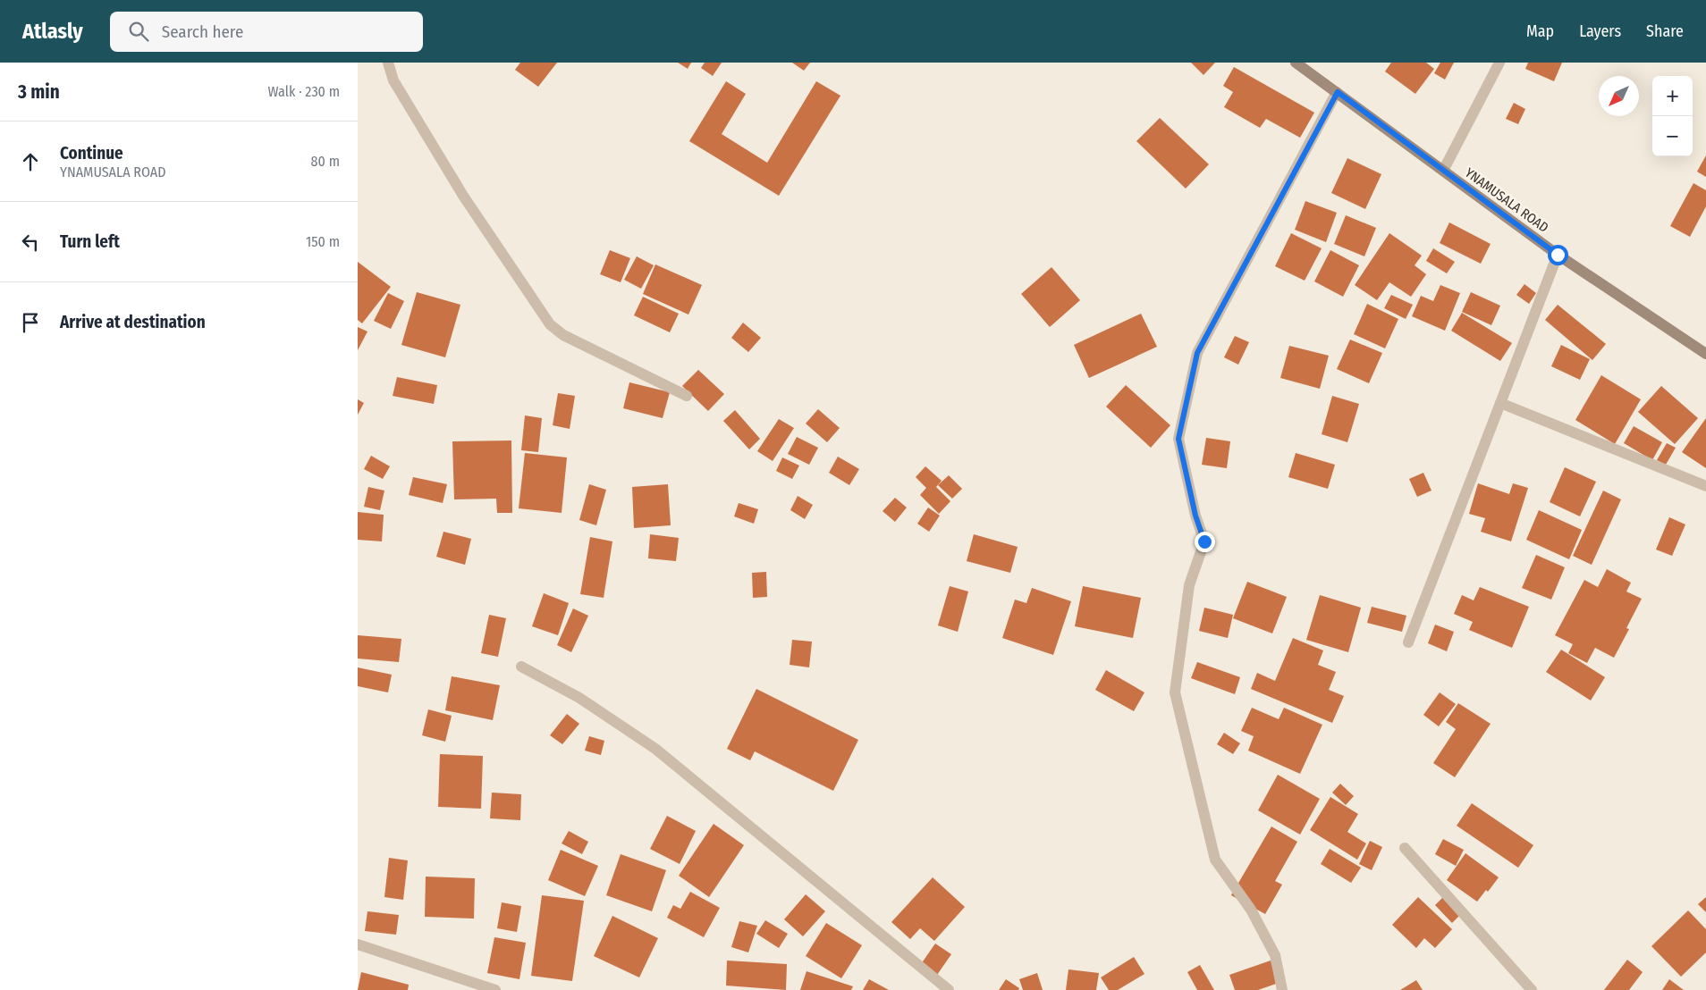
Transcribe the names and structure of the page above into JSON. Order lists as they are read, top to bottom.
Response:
{
  "streets": {
    "main road": ["YNAMUSALA ROAD"]
  },
  "north": "bottom left",
  "page": {
    "header": "Atlasly",
    "search": "Search here",
    "nav": ["Map", "Layers", "Share"],
    "heading": ["3 min", "Walk · 230 m"],
    "map_buttons": ["+", "−"],
    "list": [
      ["Continue", "YNAMUSALA ROAD", "80 m"],
      ["Turn left", "150 m"],
      "Arrive at destination"
    ]
  }
}
